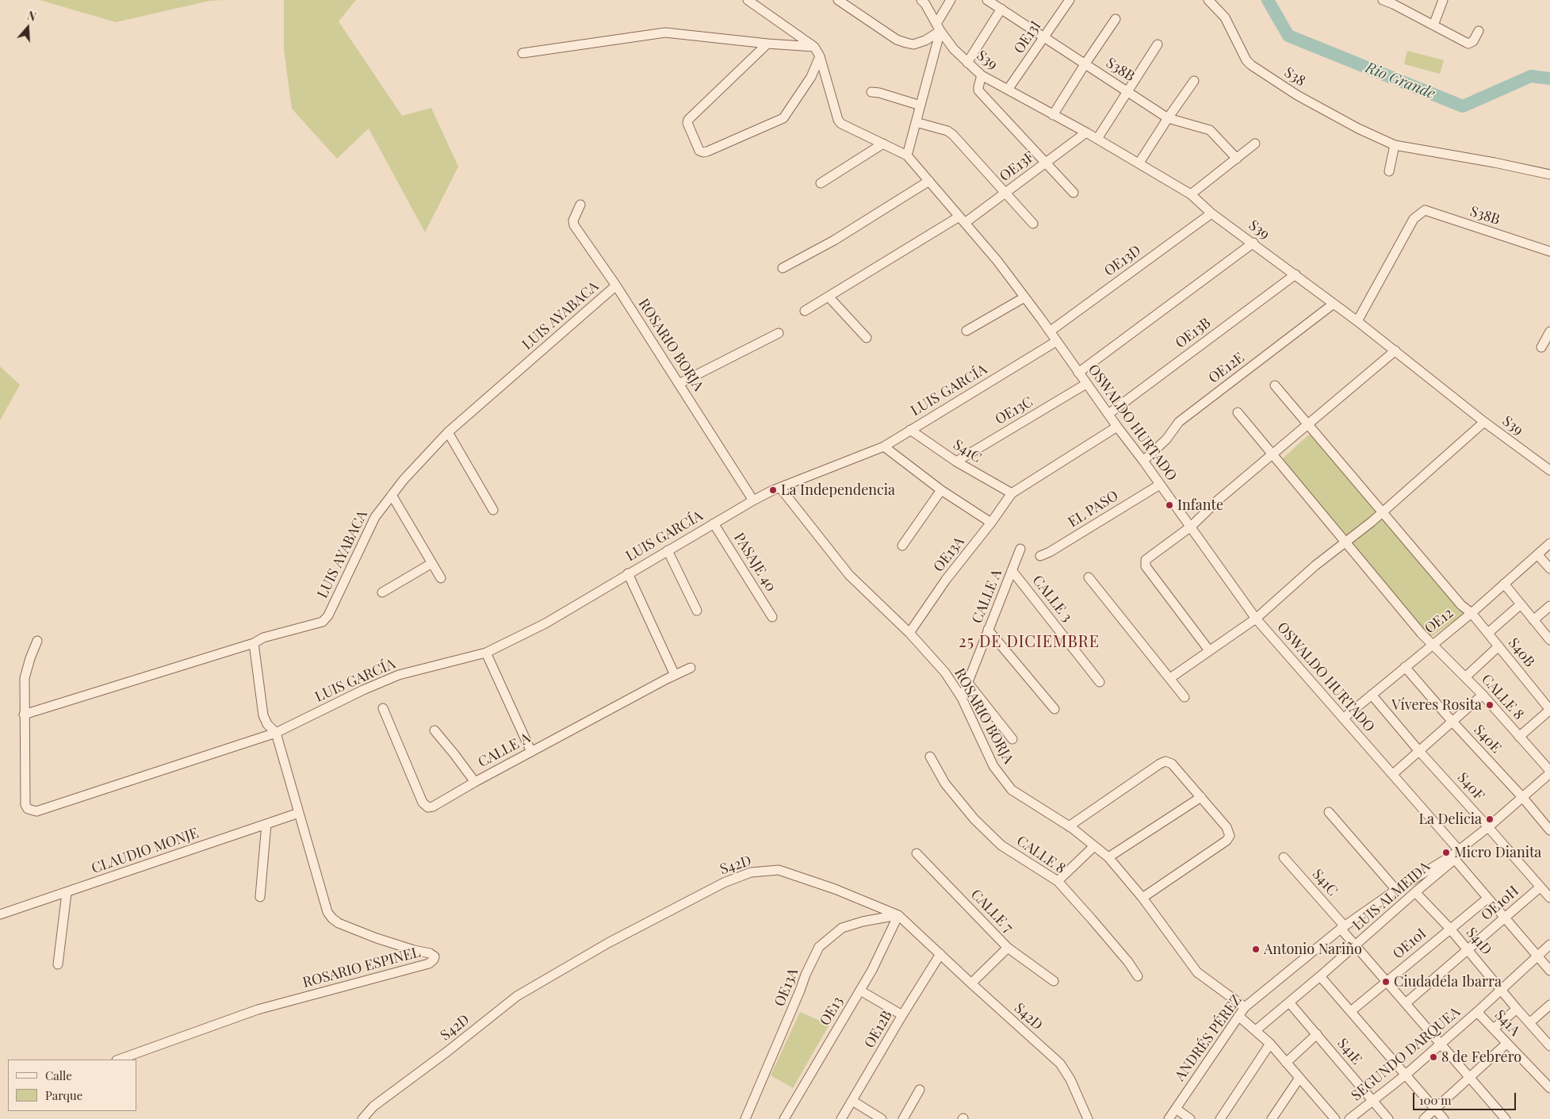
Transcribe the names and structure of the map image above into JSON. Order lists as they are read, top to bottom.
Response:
{
  "streets": {
    "street": [
      "OE13I",
      "S39",
      "S38B",
      "S38",
      "OE13F",
      "OE13D",
      "LUIS AYABACA",
      "OE13B",
      "ROSARIO BORJA",
      "OE12E",
      "LUIS GARCÍA",
      "OE13C",
      "OSWALDO HURTADO",
      "S41C",
      "EL PASO",
      "OE13A",
      "PASAJE 40",
      "CALLE A",
      "CALLE 3",
      "OE12",
      "S40B",
      "CALLE 8",
      "S40E",
      "S40F",
      "CLAUDIO MONJE",
      "S42D",
      "LUIS ALMEIDA",
      "OE10H",
      "CALLE 7",
      "S41D",
      "OE10I",
      "ROSARIO ESPINEL",
      "OE13",
      "S41A",
      "OE12B",
      "ANDRÉS PÉREZ",
      "S41E",
      "SEGUNDO DARQUEA"
    ]
  },
  "crossings": [
    ["OE13I", "S39"],
    ["OE13I", "S38B"],
    ["S39", "S38B"],
    ["S39", "OE13F"],
    ["S39", "OE13D"],
    ["S39", "OE13B"],
    ["S39", "OE12E"],
    ["OE13F", "OSWALDO HURTADO"],
    ["OE13D", "OSWALDO HURTADO"],
    ["LUIS AYABACA", "ROSARIO BORJA"],
    ["LUIS AYABACA", "LUIS GARCÍA"],
    ["OE13B", "OSWALDO HURTADO"],
    ["ROSARIO BORJA", "LUIS GARCÍA"],
    ["ROSARIO BORJA", "OE13A"],
    ["ROSARIO BORJA", "CALLE A"],
    ["ROSARIO BORJA", "ANDRÉS PÉREZ"],
    ["OE12E", "OSWALDO HURTADO"],
    ["LUIS GARCÍA", "OSWALDO HURTADO"],
    ["LUIS GARCÍA", "S41C"],
    ["LUIS GARCÍA", "PASAJE 40"],
    ["LUIS GARCÍA", "ROSARIO ESPINEL"],
    ["OE13C", "OSWALDO HURTADO"],
    ["OE13C", "S41C"],
    ["OSWALDO HURTADO", "EL PASO"],
    ["OSWALDO HURTADO", "OE12"],
    ["OSWALDO HURTADO", "LUIS ALMEIDA"],
    ["OSWALDO HURTADO", "OE10H"],
    ["OSWALDO HURTADO", "OE10I"],
    ["OSWALDO HURTADO", "ANDRÉS PÉREZ"],
    ["OSWALDO HURTADO", "SEGUNDO DARQUEA"],
    ["S41C", "OE13A"],
    ["S41C", "LUIS ALMEIDA"],
    ["S41C", "OE10H"],
    ["S41C", "OE10I"],
    ["S41C", "ANDRÉS PÉREZ"],
    ["S41C", "SEGUNDO DARQUEA"],
    ["OE13A", "S42D"],
    ["OE13A", "OE13"],
    ["CALLE A", "CALLE 3"],
    ["OE12", "S40B"],
    ["OE12", "CALLE 8"],
    ["OE12", "S40E"],
    ["OE12", "S40F"],
    ["S40F", "OE10H"],
    ["CLAUDIO MONJE", "ROSARIO ESPINEL"],
    ["S42D", "OE13"],
    ["S42D", "OE12B"],
    ["LUIS ALMEIDA", "S41D"],
    ["LUIS ALMEIDA", "ANDRÉS PÉREZ"],
    ["LUIS ALMEIDA", "S41E"],
    ["OE10H", "S41D"],
    ["S41D", "OE10I"],
    ["S41D", "SEGUNDO DARQUEA"],
    ["S41A", "SEGUNDO DARQUEA"],
    ["S41E", "SEGUNDO DARQUEA"]
  ],
  "districts": ["25 DE DICIEMBRE"],
  "water": ["Rio Grande"],
  "places": [
    "La Independencia",
    "Infante",
    "Víveres Rosita",
    "La Delicia",
    "Micro Dianita",
    "Antonio Nariño",
    "Ciudadela Ibarra",
    "8 de Febrero"
  ],
  "legend": ["Calle", "Parque"],
  "scale_bar": "100 m",
  "north": "top"
}
